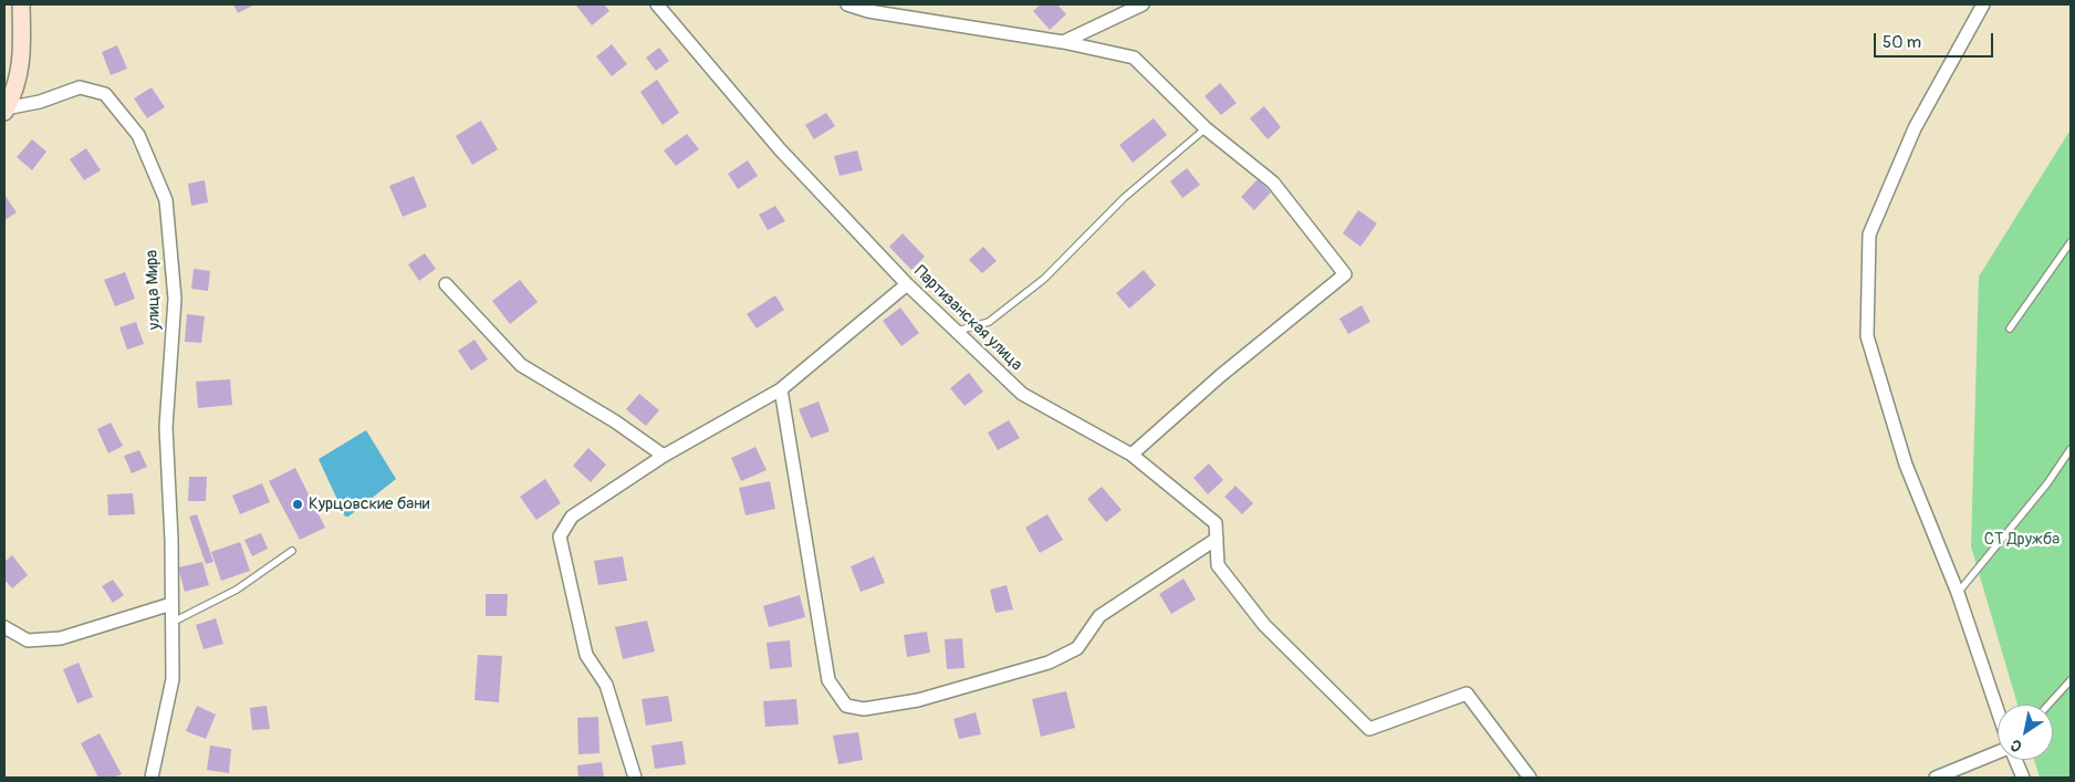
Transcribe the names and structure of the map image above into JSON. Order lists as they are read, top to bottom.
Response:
{
  "streets": {
    "street": ["улица Мира", "Партизанская улица"]
  },
  "parks": ["СТ Дружба"],
  "places": ["Курцовские бани"],
  "scale_bar": "50 m",
  "north": "bottom left"
}
